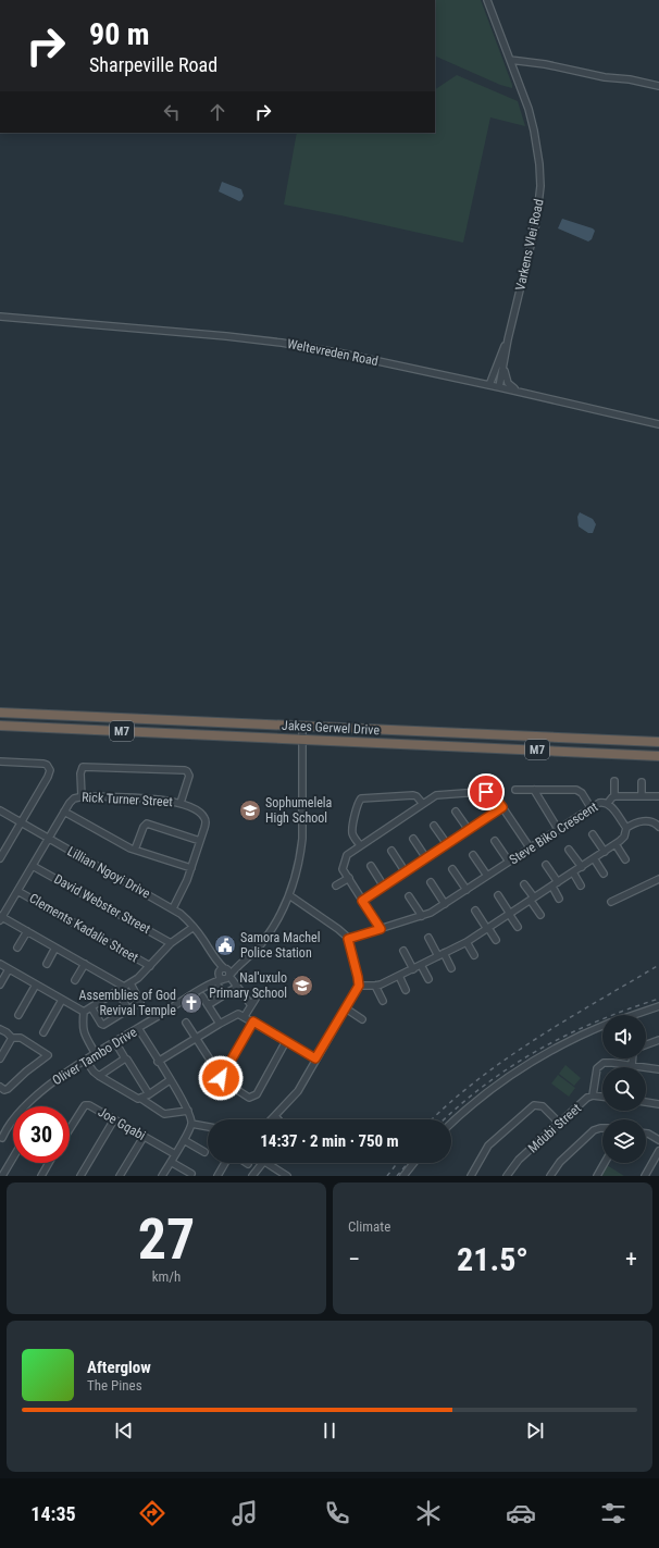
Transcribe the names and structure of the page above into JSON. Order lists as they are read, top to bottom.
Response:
{
  "streets": {
    "highway": ["Jakes Gerwel Drive", "M7"],
    "street": [
      "Varkens Vlei Road",
      "Weltevreden Road",
      "Rick Turner Street",
      "Steve Biko Crescent",
      "Lillian Ngoyi Drive",
      "David Webster Street",
      "Clements Kadalie Street",
      "Oliver Tambo Drive",
      "Joe Gqabi",
      "Mdubi Street"
    ]
  },
  "crossings": [
    ["Varkens Vlei Road", "Weltevreden Road"],
    ["Jakes Gerwel Drive", "Oliver Tambo Drive"],
    ["Rick Turner Street", "Lillian Ngoyi Drive"],
    ["Rick Turner Street", "David Webster Street"],
    ["Rick Turner Street", "Clements Kadalie Street"],
    ["Lillian Ngoyi Drive", "Oliver Tambo Drive"]
  ],
  "places": {
    "school or university": ["Sophumelela High School", "Nal'uxulo Primary School"],
    "public building": ["Samora Machel Police Station"],
    "church": ["Assemblies of God Revival Temple"]
  },
  "page": {
    "turn": ["90 m", "Sharpeville Road"],
    "limit": "30",
    "trip": "14:37 · 2 min · 750 m",
    "tile": [
      ["27", "km/h"],
      "Climate"
    ],
    "heat": ["−", "21.5°", "+"],
    "song": ["Afterglow", "The Pines"],
    "tabs": "14:35"
  }
}
